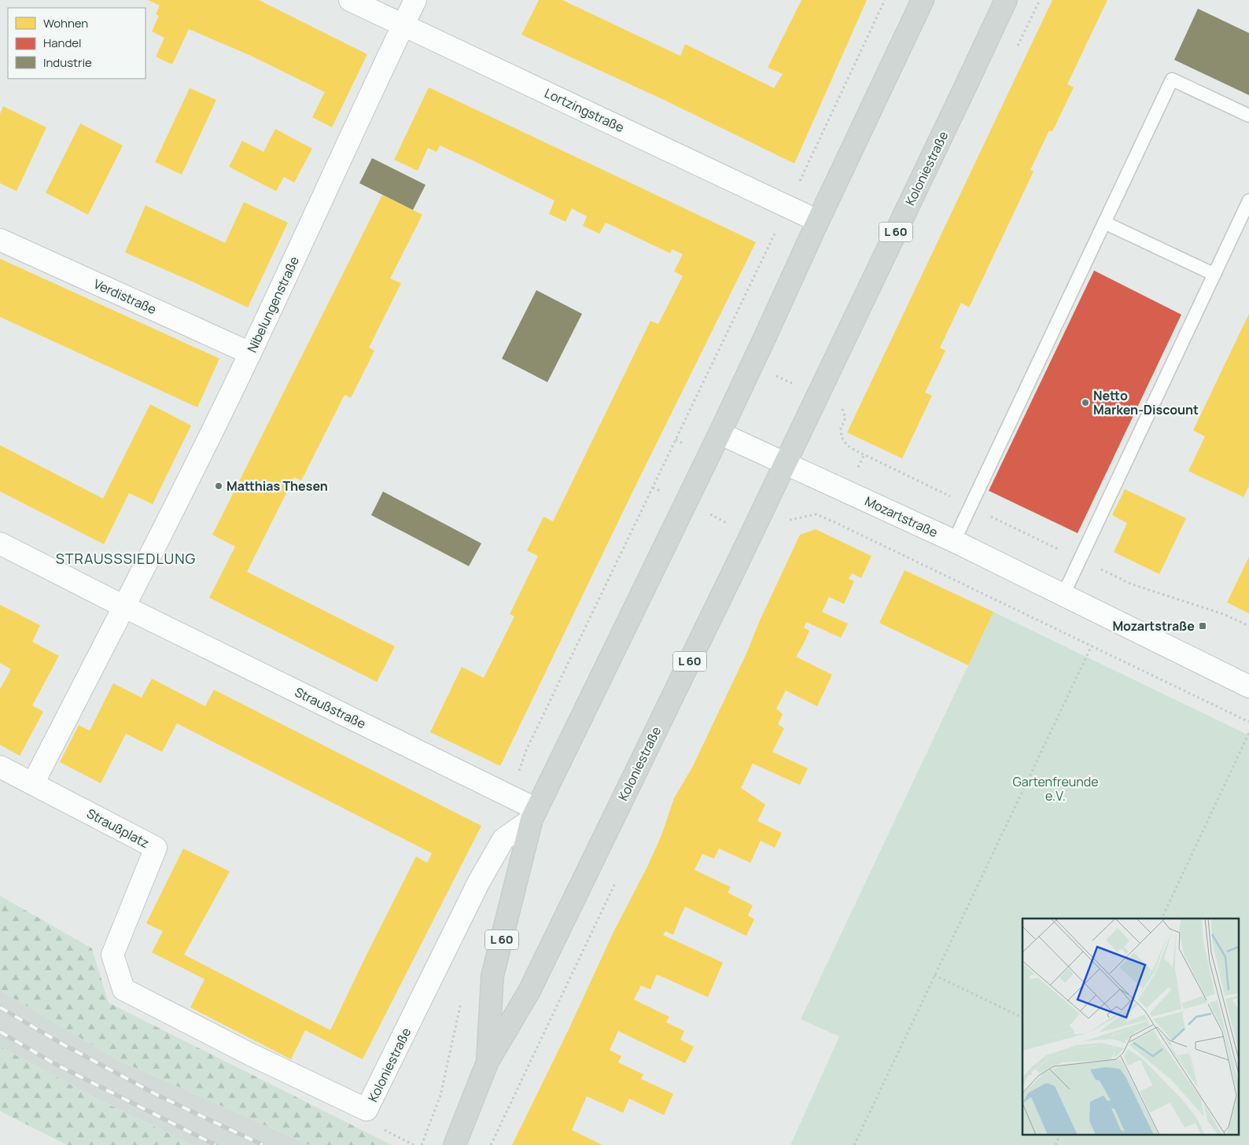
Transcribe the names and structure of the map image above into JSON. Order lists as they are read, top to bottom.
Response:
{
  "streets": {
    "main road": ["Koloniestraße", "L 60"],
    "street": [
      "Lortzingstraße",
      "Verdistraße",
      "Nibelungenstraße",
      "Mozartstraße",
      "Straußstraße",
      "Straußplatz"
    ]
  },
  "crossings": [
    ["Lortzingstraße", "Koloniestraße"],
    ["Lortzingstraße", "Nibelungenstraße"],
    ["Koloniestraße", "Mozartstraße"],
    ["Koloniestraße", "Straußstraße"],
    ["Koloniestraße", "Straußplatz"],
    ["Verdistraße", "Nibelungenstraße"],
    ["Nibelungenstraße", "Straußstraße"]
  ],
  "districts": ["STRAUSSSIEDLUNG"],
  "parks": ["Gartenfreunde e.V."],
  "places": {
    "other": ["Netto Marken-Discount", "Matthias Thesen"],
    "transit": ["Mozartstraße"]
  },
  "legend": ["Wohnen", "Handel", "Industrie"]
}
